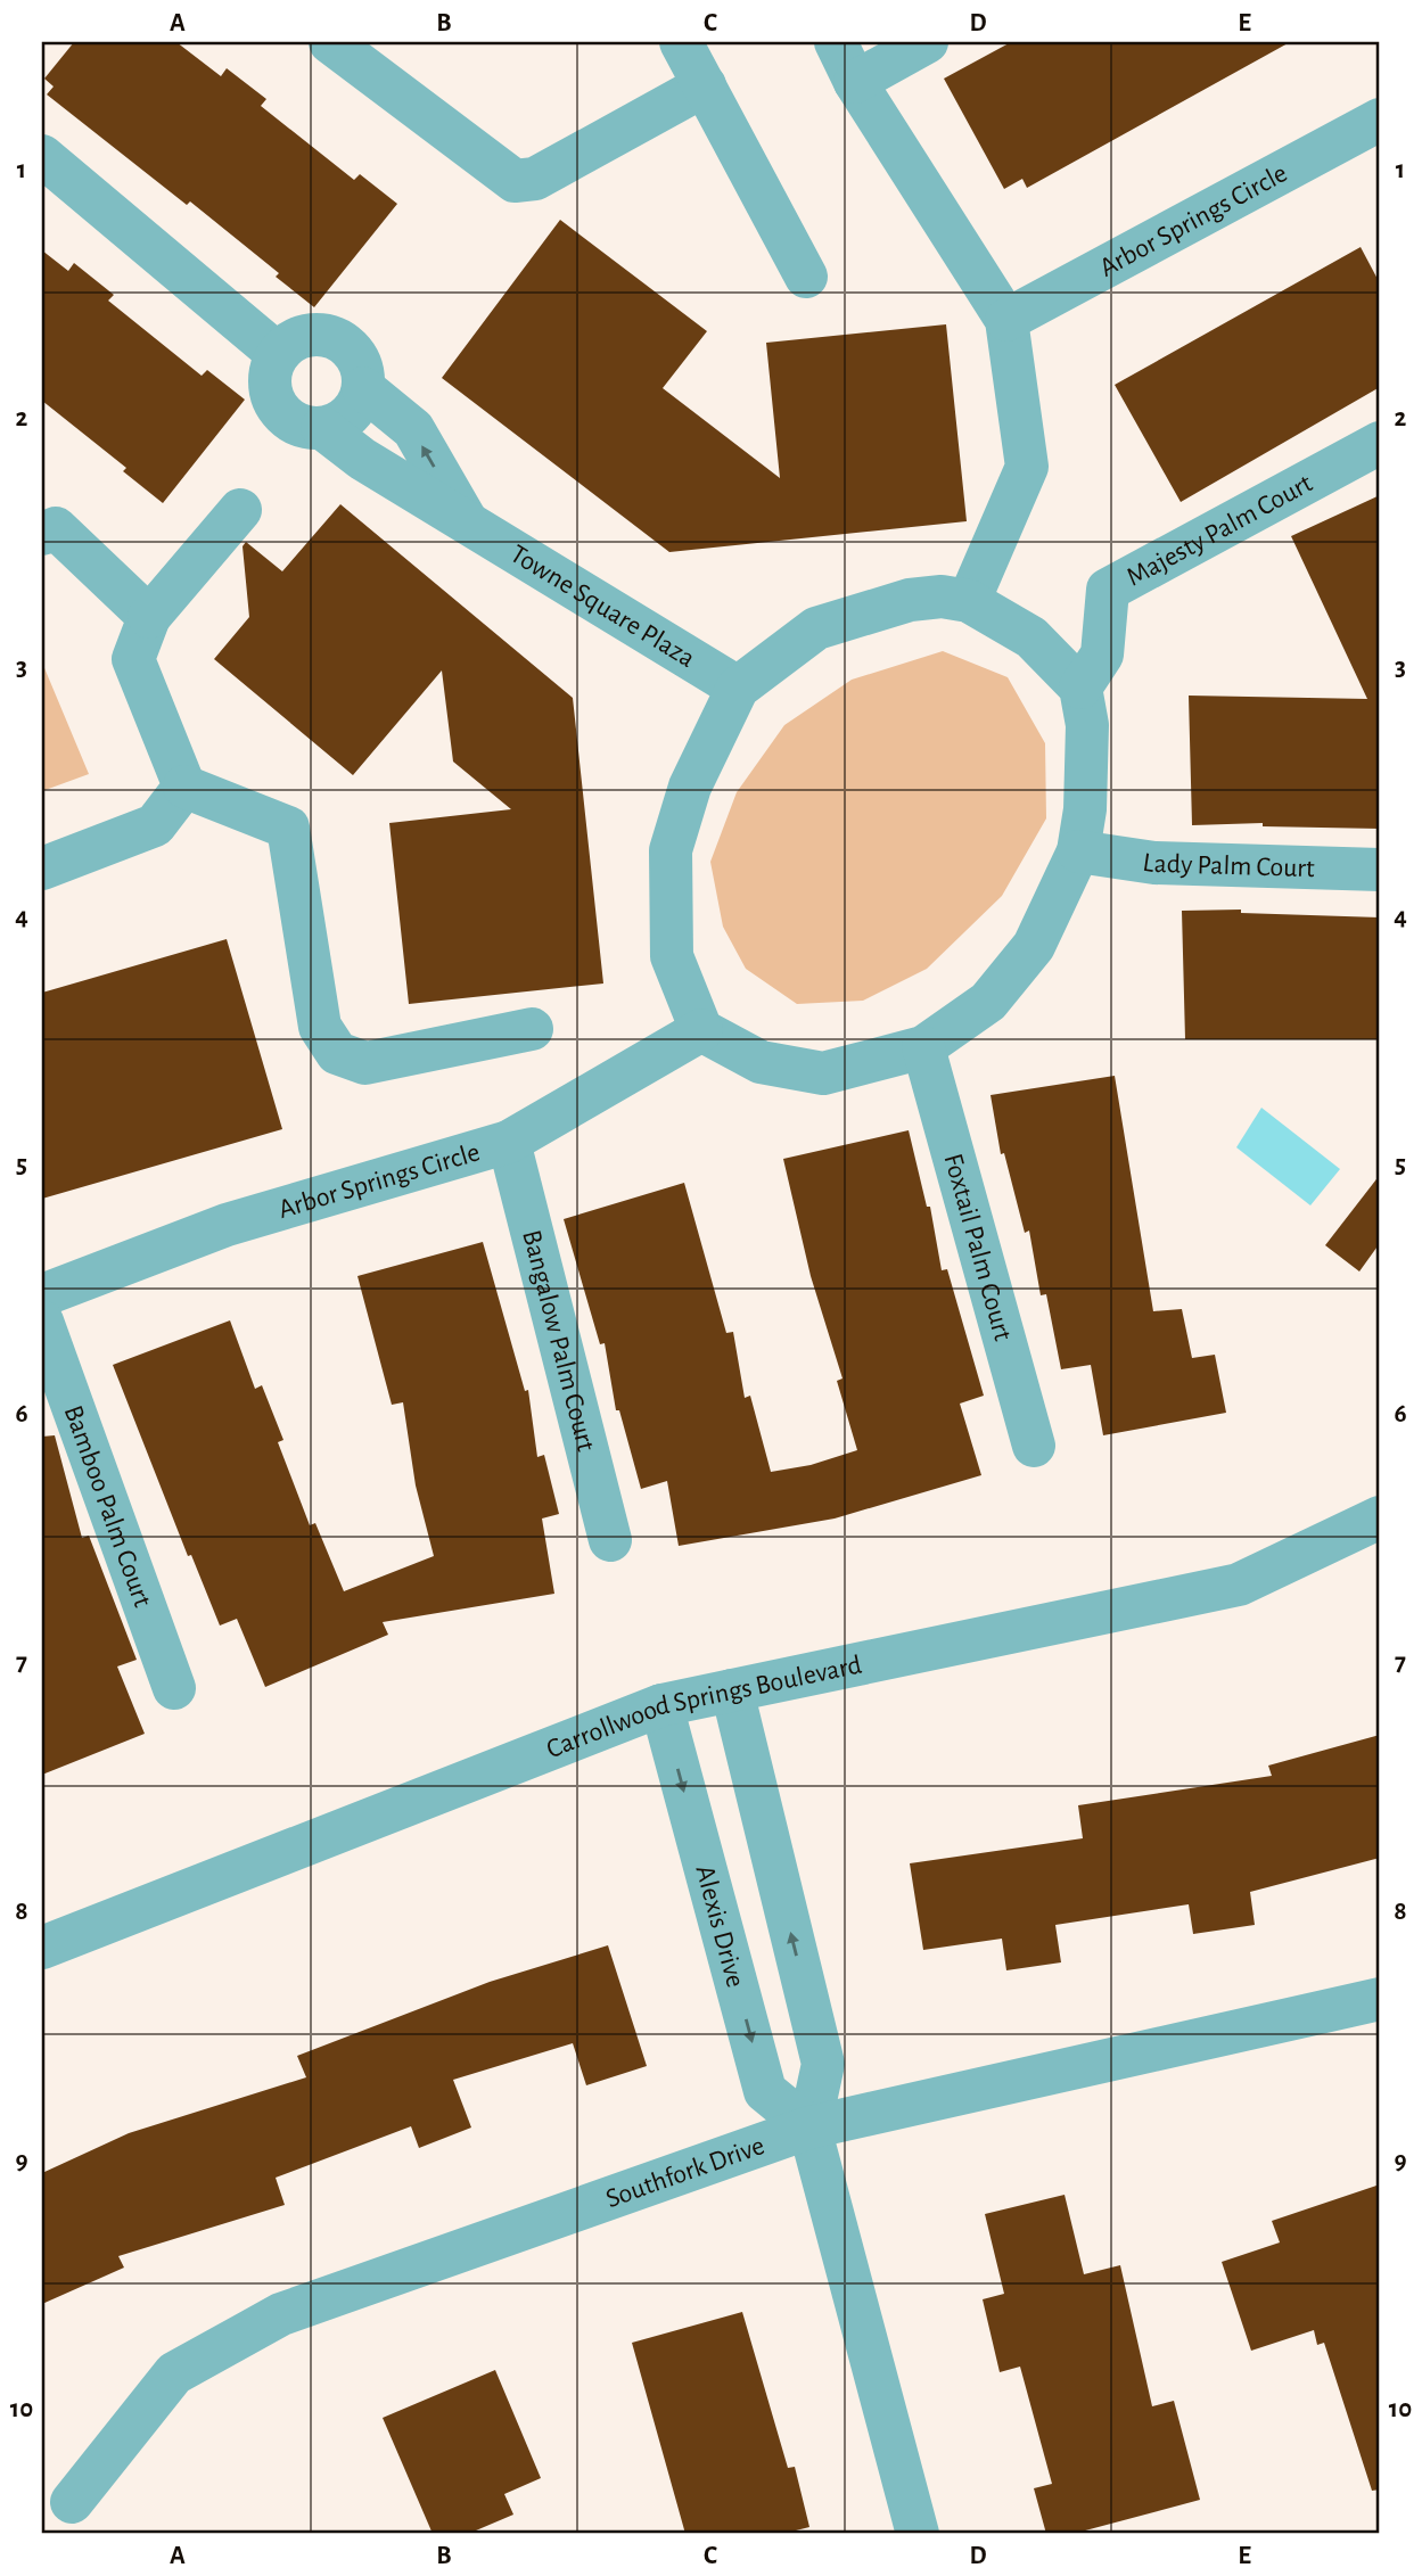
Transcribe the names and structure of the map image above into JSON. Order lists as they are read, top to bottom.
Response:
{
  "streets": {
    "street": [
      "Arbor Springs Circle",
      "Majesty Palm Court",
      "Towne Square Plaza",
      "Lady Palm Court",
      "Foxtail Palm Court",
      "Bangalow Palm Court",
      "Bamboo Palm Court",
      "Carrollwood Springs Boulevard",
      "Alexis Drive",
      "Southfork Drive"
    ]
  },
  "crossings": [
    ["Arbor Springs Circle", "Bangalow Palm Court"],
    ["Carrollwood Springs Boulevard", "Alexis Drive"],
    ["Alexis Drive", "Southfork Drive"]
  ],
  "grid": {
    "columns": [
      "A",
      "B",
      "C",
      "D",
      "E"
    ],
    "rows": [
      "1",
      "2",
      "3",
      "4",
      "5",
      "6",
      "7",
      "8",
      "9",
      "10"
    ]
  }
}
